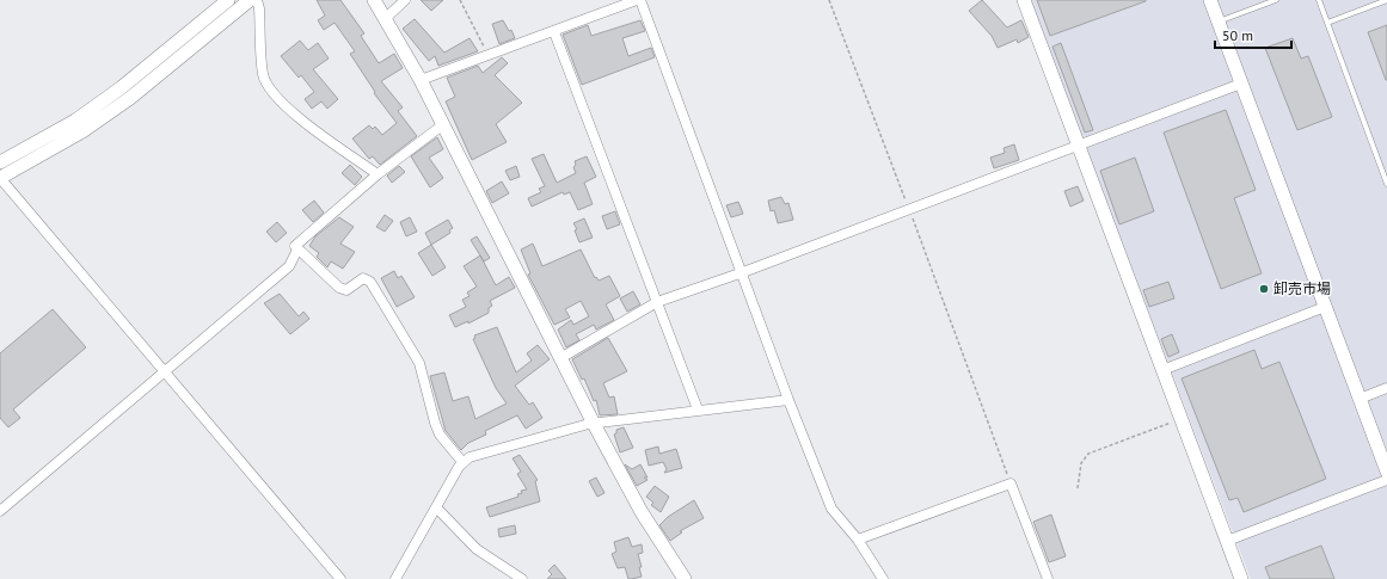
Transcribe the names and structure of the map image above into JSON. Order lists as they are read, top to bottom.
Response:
{
  "places": ["卸売市場"],
  "scale_bar": "50 m"
}
